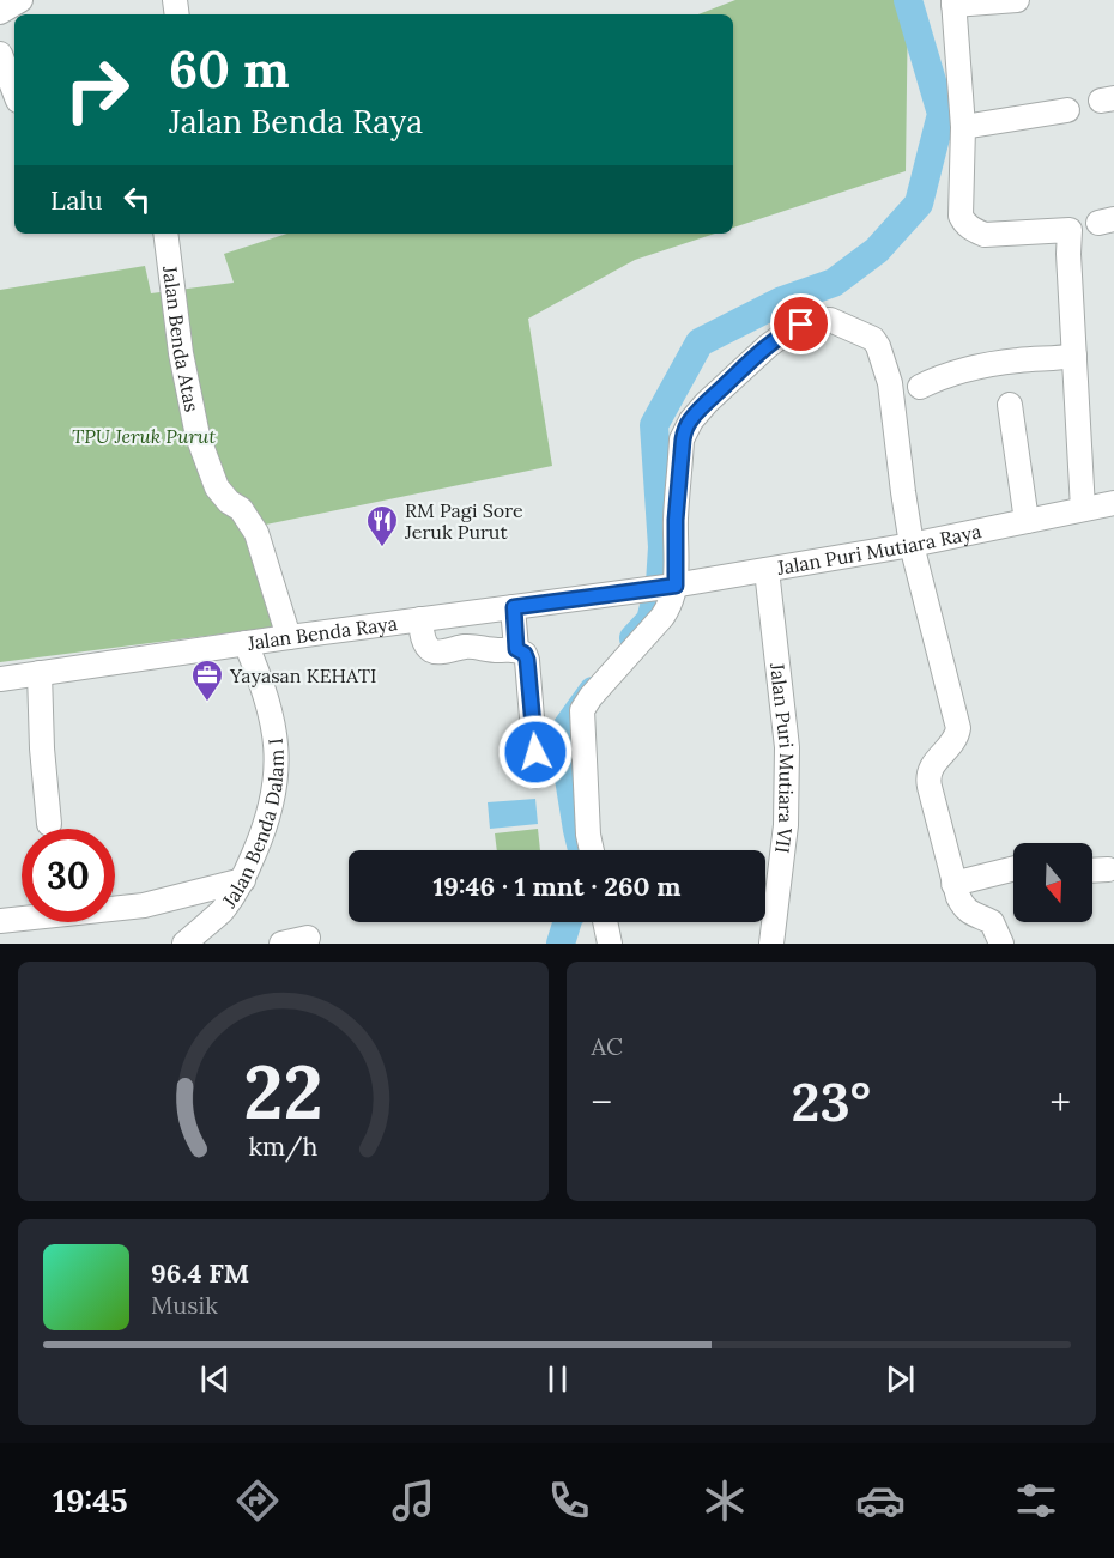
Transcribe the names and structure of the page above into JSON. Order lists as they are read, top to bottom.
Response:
{
  "streets": {
    "street": [
      "Jalan Benda Atas",
      "Jalan Puri Mutiara Raya",
      "Jalan Benda Raya",
      "Jalan Puri Mutiara VII",
      "Jalan Benda Dalam I"
    ]
  },
  "crossings": [
    ["Jalan Benda Atas", "Jalan Benda Raya"],
    ["Jalan Puri Mutiara Raya", "Jalan Benda Raya"],
    ["Jalan Puri Mutiara Raya", "Jalan Puri Mutiara VII"],
    ["Jalan Benda Raya", "Jalan Benda Dalam I"]
  ],
  "parks": ["TPU Jeruk Purut"],
  "places": {
    "restaurant": ["RM Pagi Sore Jeruk Purut"],
    "office": ["Yayasan KEHATI"]
  },
  "north": "bottom",
  "page": {
    "turn": ["60 m", "Jalan Benda Raya"],
    "then": "Lalu",
    "limit": "30",
    "trip": "19:46 · 1 mnt · 260 m",
    "tile": "AC",
    "heat": ["−", "23°", "+"],
    "song": ["96.4 FM", "Musik"],
    "tabs": "19:45",
    "gauge": ["22", "km/h"]
  }
}
